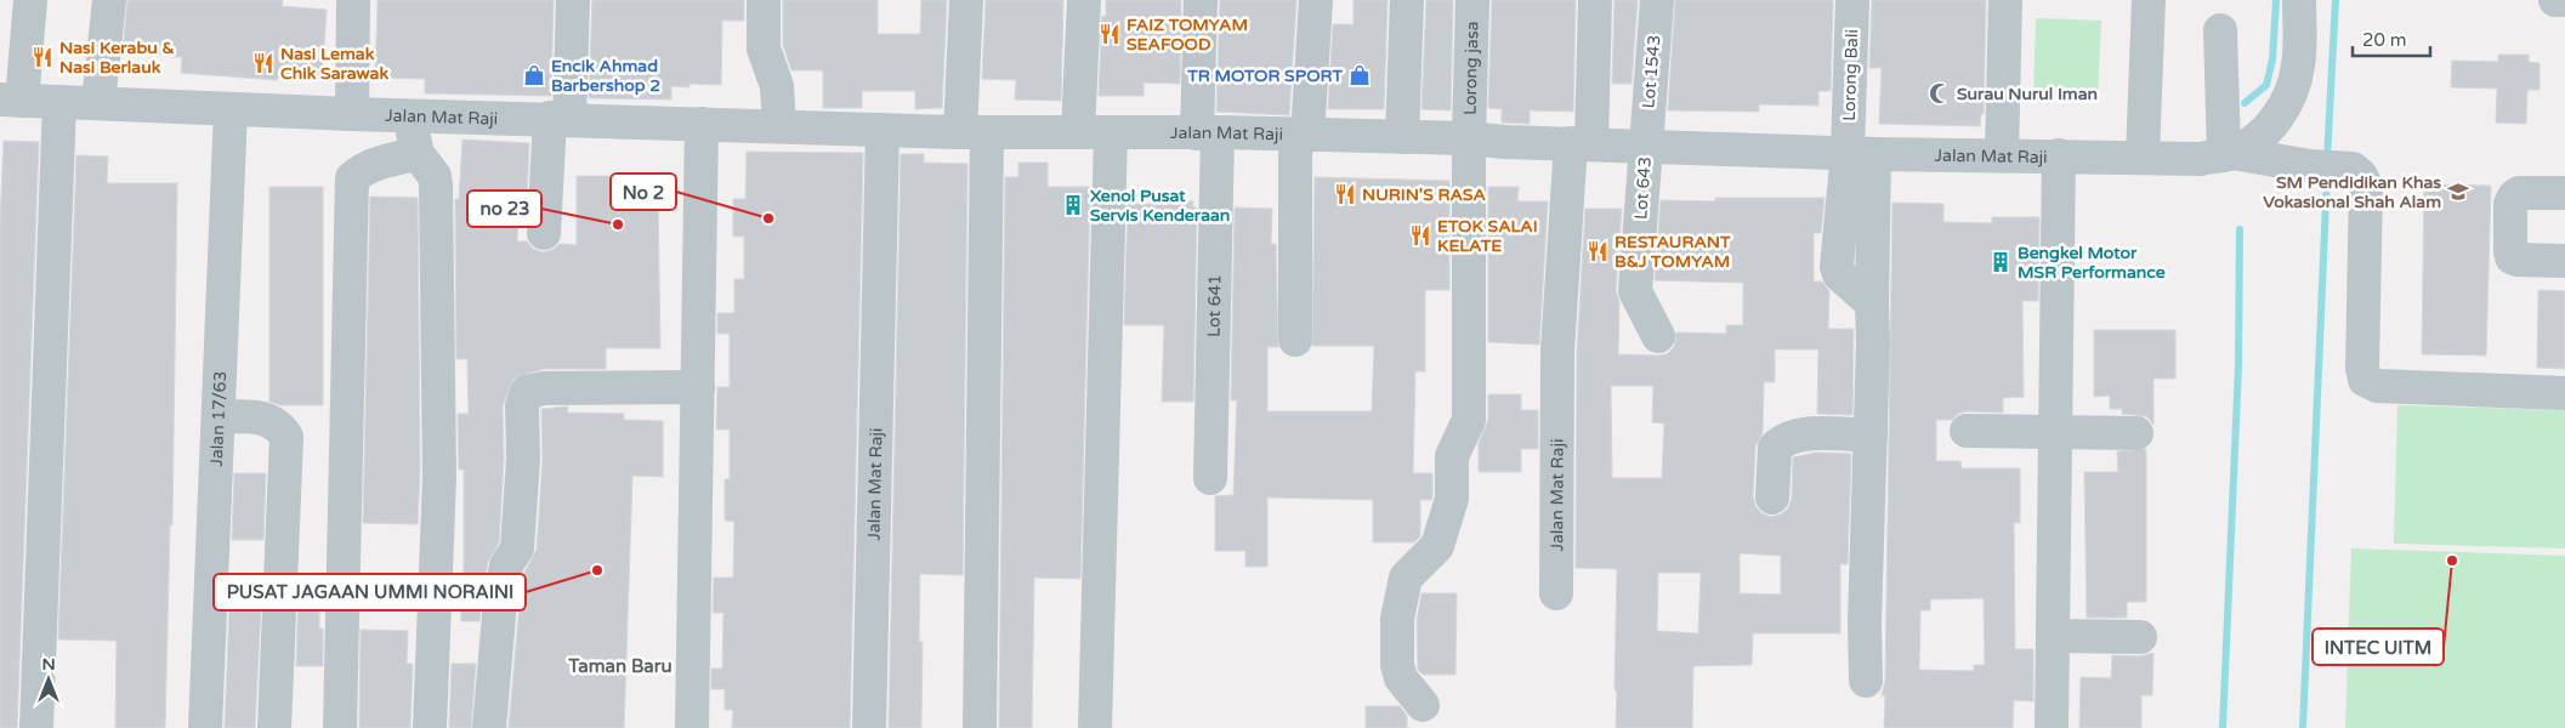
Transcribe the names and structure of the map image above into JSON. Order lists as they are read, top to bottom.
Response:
{
  "streets": {
    "street": [
      "Lorong jasa",
      "Lot 1543",
      "Lorong Bali",
      "Jalan Mat Raji",
      "Lot 643",
      "Lot 641",
      "Jalan 17/63"
    ]
  },
  "crossings": [
    ["Lorong jasa", "Jalan Mat Raji"],
    ["Lot 1543", "Jalan Mat Raji"],
    ["Lot 1543", "Lot 643"],
    ["Lorong Bali", "Jalan Mat Raji"],
    ["Jalan Mat Raji", "Lot 643"],
    ["Jalan Mat Raji", "Lot 641"],
    ["Jalan Mat Raji", "Jalan 17/63"]
  ],
  "districts": ["Taman Baru"],
  "places": {
    "restaurant": [
      "FAIZ TOMYAM SEAFOOD",
      "Nasi Kerabu & Nasi Berlauk",
      "Nasi Lemak Chik Sarawak",
      "NURIN'S RASA",
      "ETOK SALAI KELATE",
      "RESTAURANT B&J TOMYAM"
    ],
    "shop": ["Encik Ahmad Barbershop 2", "TR MOTOR SPORT"],
    "mosque": ["Surau Nurul Iman"],
    "school or university": ["SM Pendidikan Khas Vokasional Shah Alam"],
    "building": ["Xenol Pusat Servis Kenderaan", "Bengkel Motor MSR Performance"],
    "other": [
      "No 2",
      "no 23",
      "INTEC UITM",
      "PUSAT JAGAAN UMMI NORAINI"
    ]
  },
  "scale_bar": "20 m",
  "north": "top"
}
